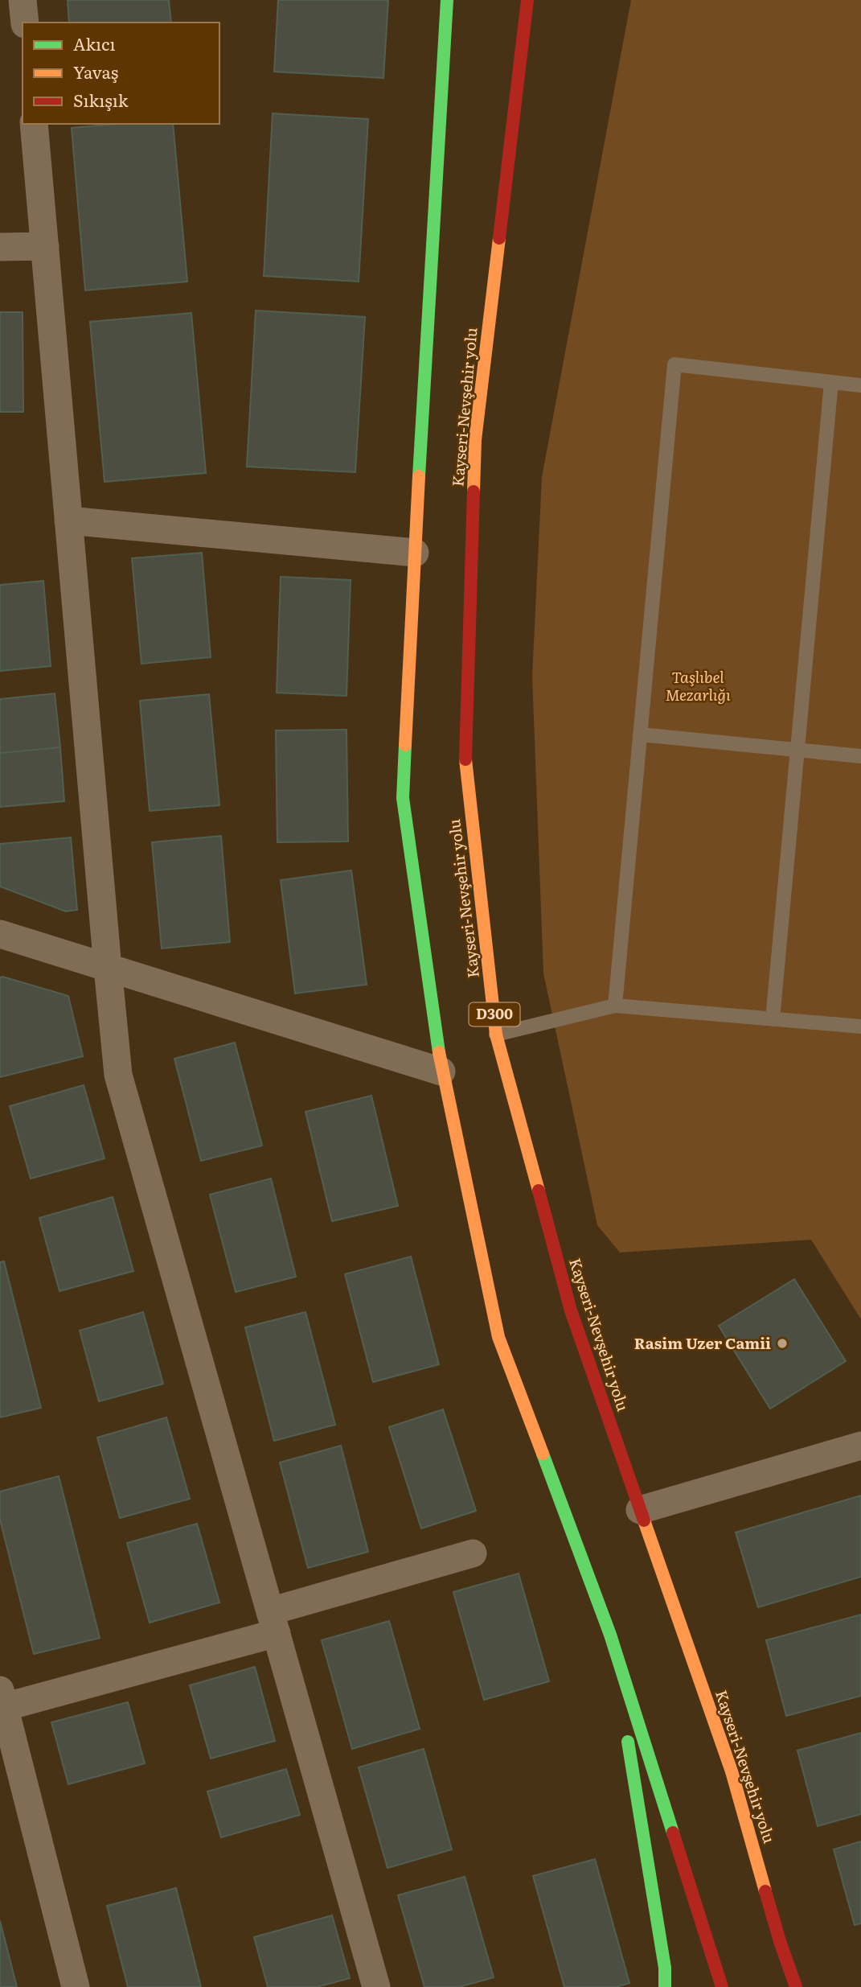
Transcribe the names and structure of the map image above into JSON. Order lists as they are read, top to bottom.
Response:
{
  "streets": {
    "highway": ["Kayseri-Nevşehir yolu", "D300"]
  },
  "parks": ["Taşlıbel Mezarlığı"],
  "places": ["Rasim Uzer Camii"],
  "legend": ["Akıcı", "Yavaş", "Sıkışık"]
}
